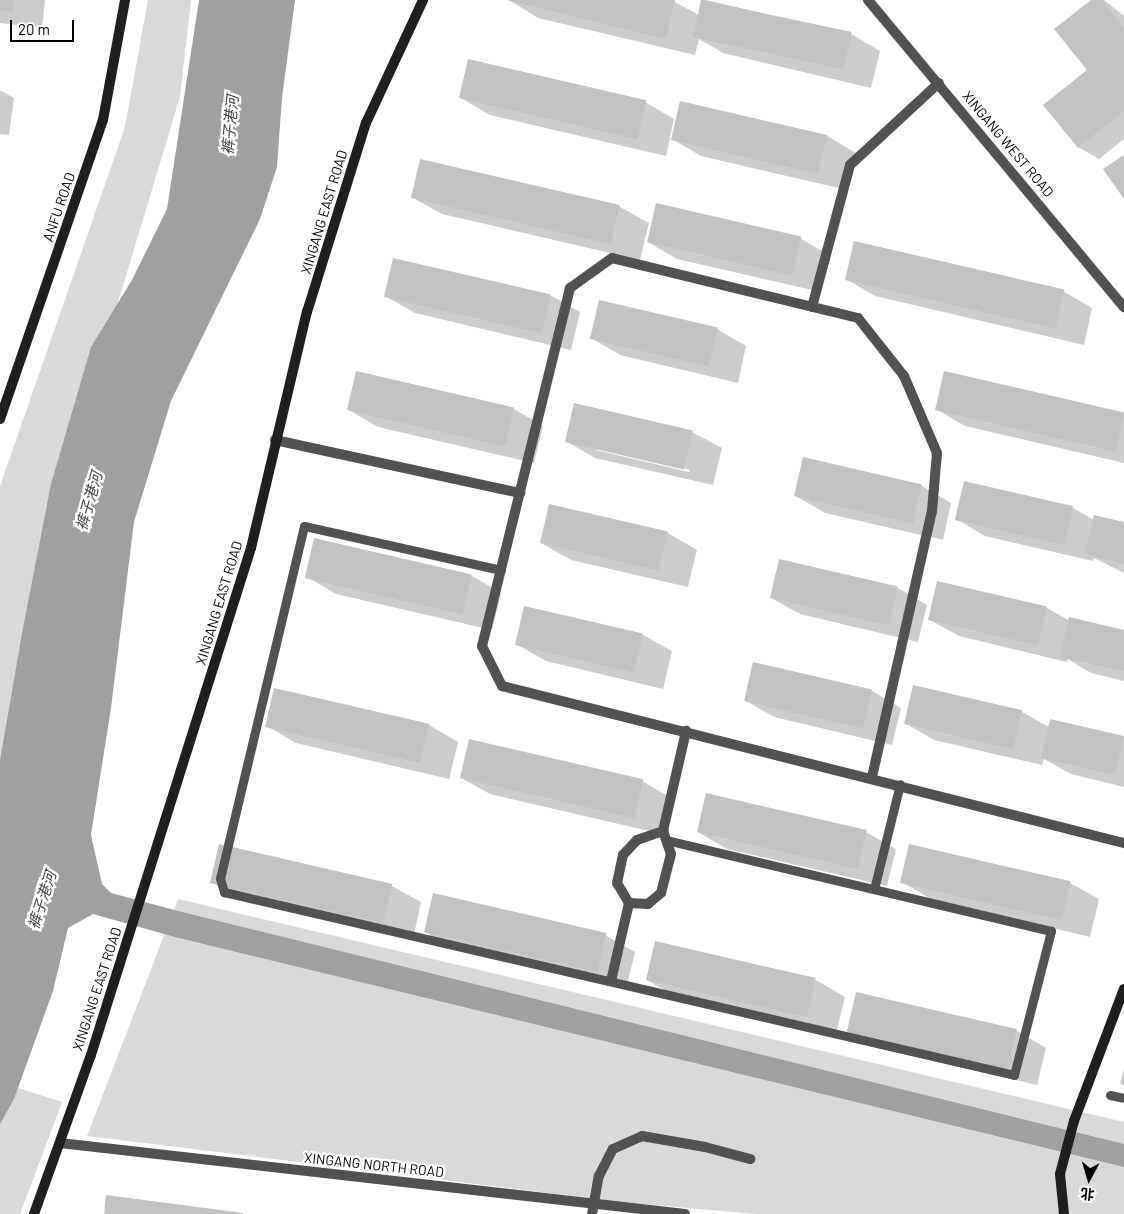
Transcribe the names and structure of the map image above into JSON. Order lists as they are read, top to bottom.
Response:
{
  "streets": {
    "street": [
      "XINGANG WEST ROAD",
      "ANFU ROAD",
      "XINGANG EAST ROAD",
      "XINGANG NORTH ROAD"
    ]
  },
  "crossings": [
    ["XINGANG EAST ROAD", "XINGANG NORTH ROAD"]
  ],
  "water": ["裤子港河"],
  "scale_bar": "20 m",
  "north": "bottom"
}
